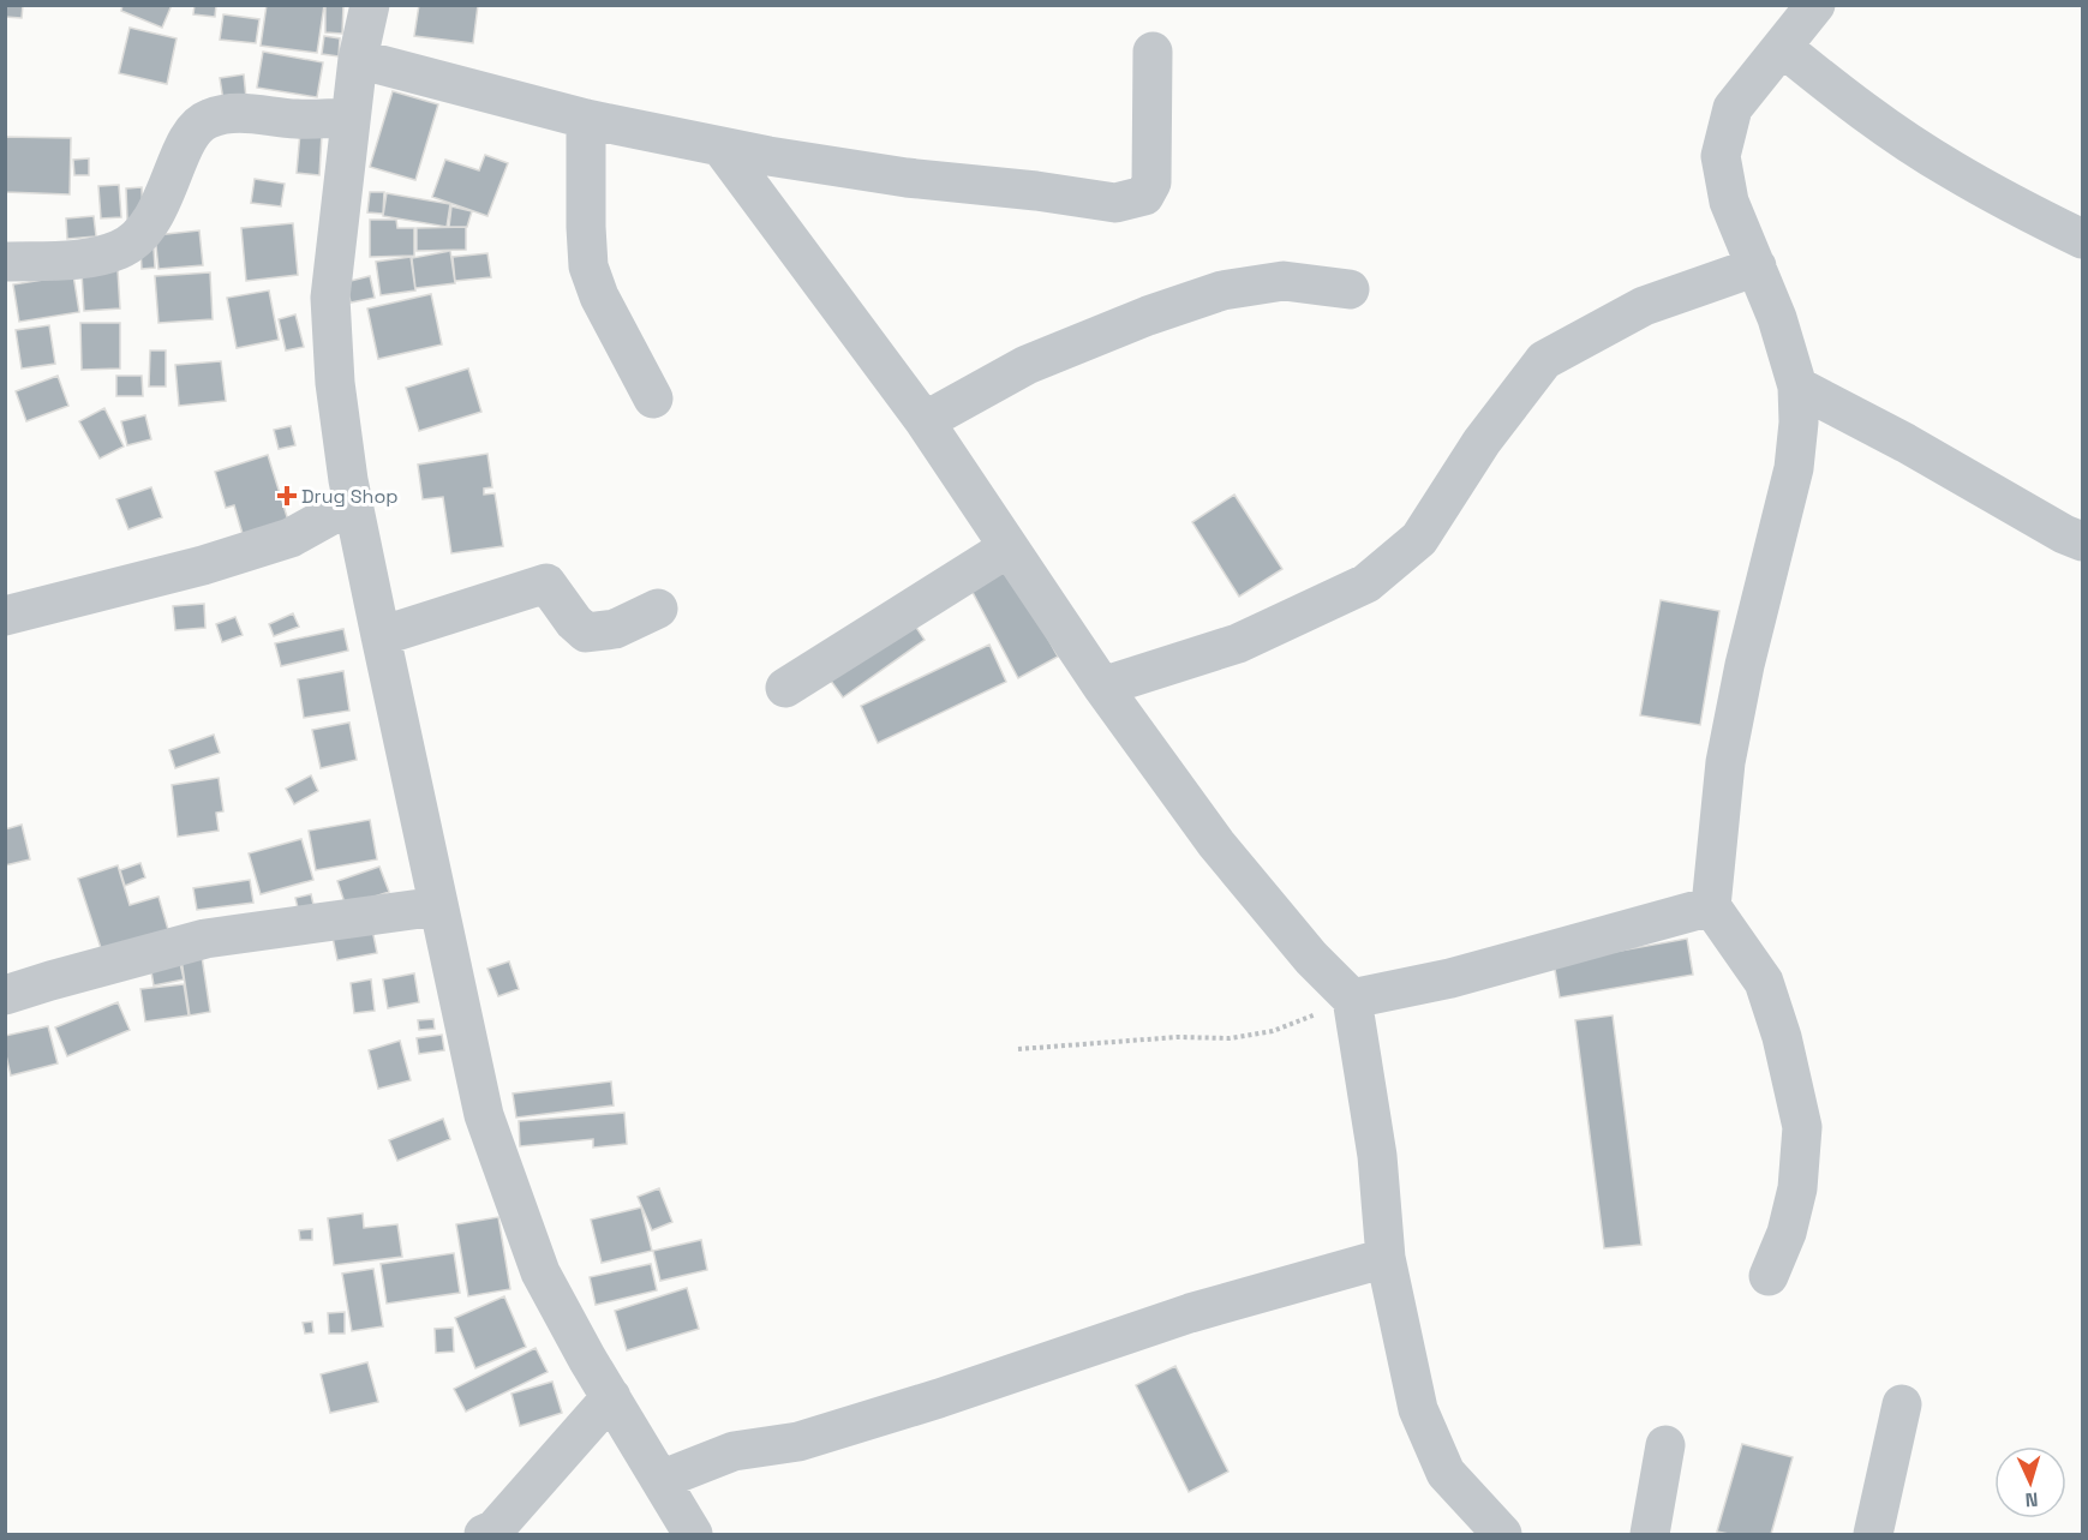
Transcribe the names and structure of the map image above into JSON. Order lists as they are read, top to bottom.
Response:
{
  "places": {
    "health": ["Drug Shop"]
  },
  "north": "bottom"
}
